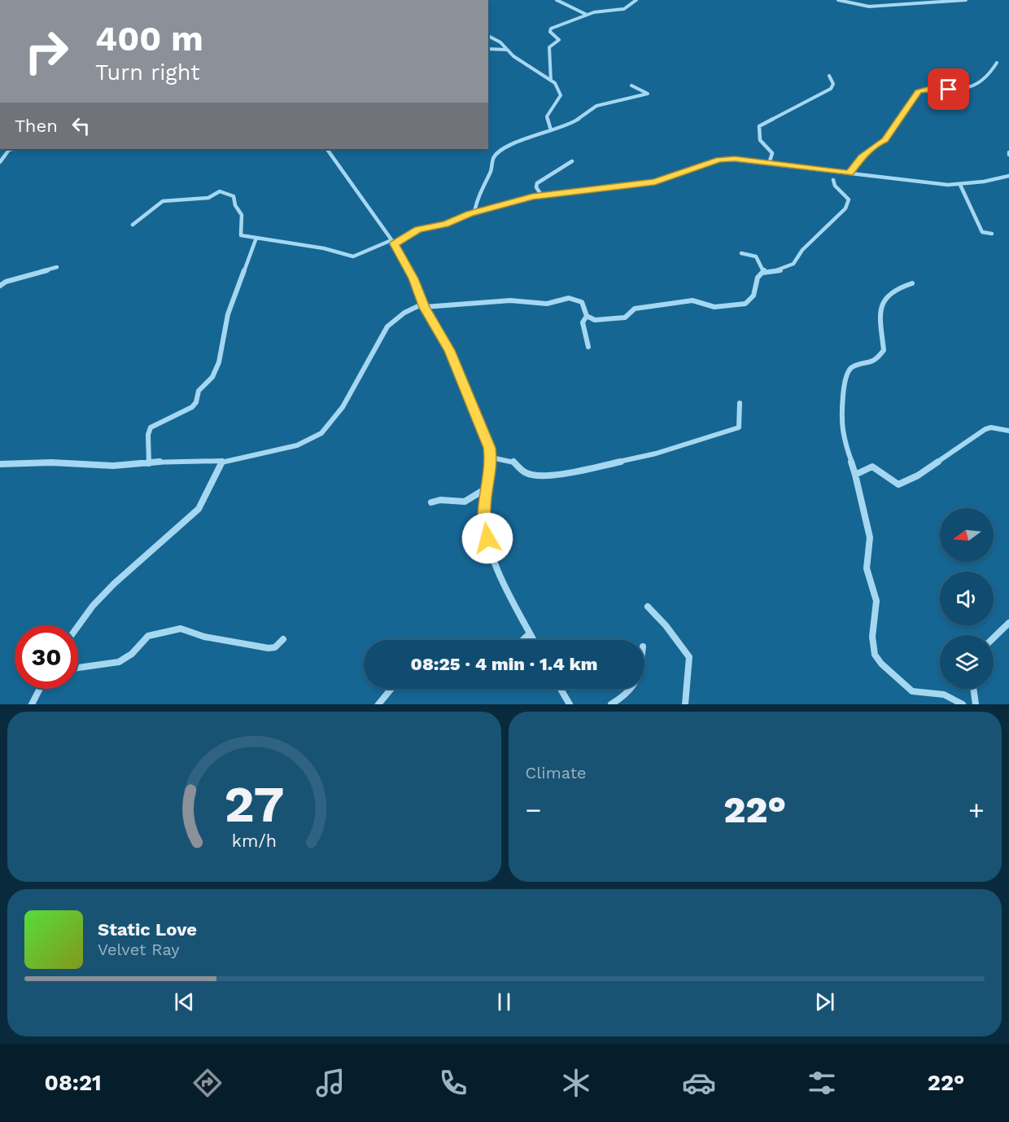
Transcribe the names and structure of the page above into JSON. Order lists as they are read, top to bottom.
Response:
{
  "north": "left",
  "page": {
    "turn": ["400 m", "Turn right"],
    "then": "Then",
    "limit": "30",
    "trip": "08:25 · 4 min · 1.4 km",
    "tile": "Climate",
    "heat": ["−", "22°", "+"],
    "song": ["Static Love", "Velvet Ray"],
    "tabs": ["08:21", "22°"],
    "gauge": ["27", "km/h"]
  }
}
